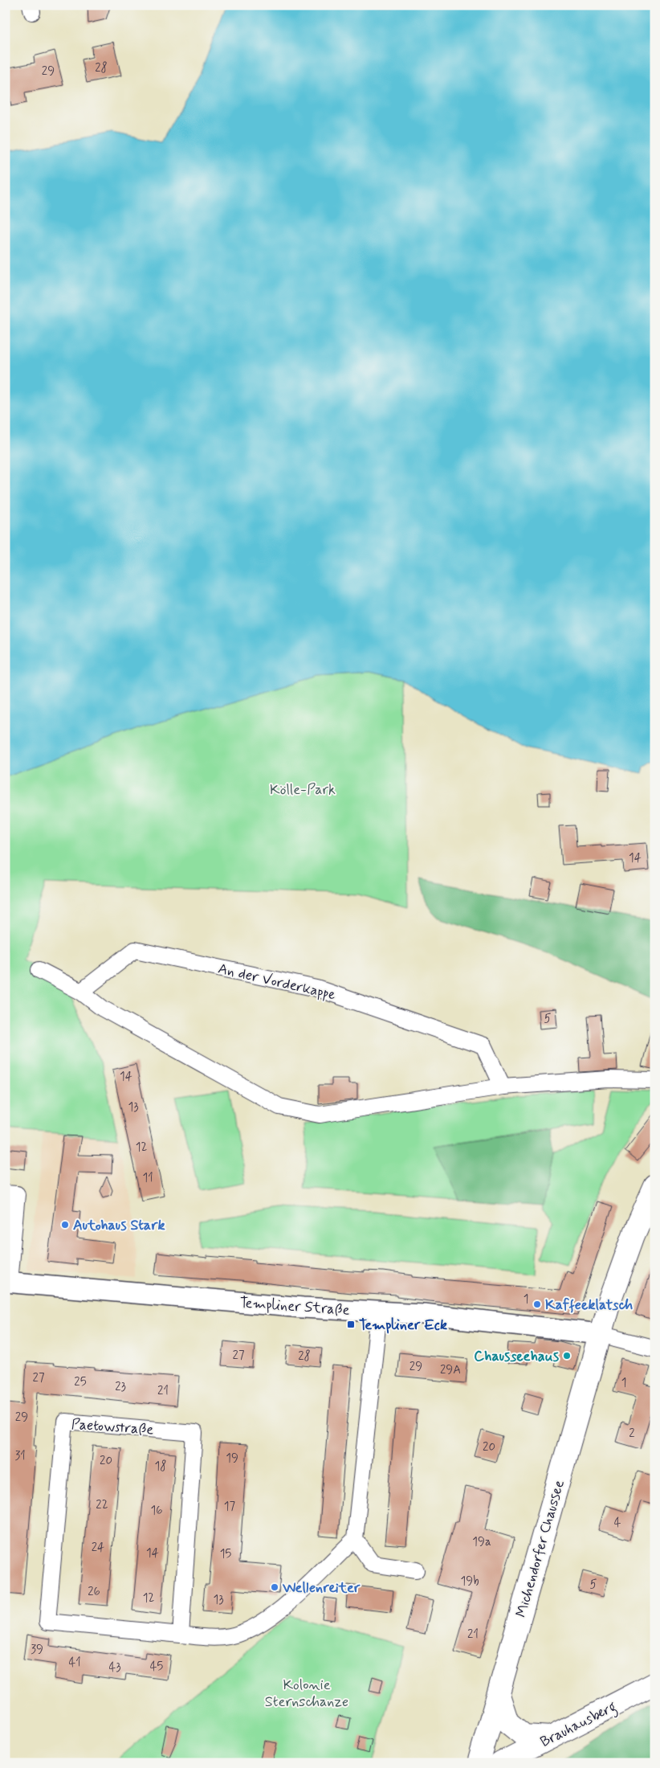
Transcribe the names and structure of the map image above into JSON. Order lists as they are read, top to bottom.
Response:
{
  "streets": {
    "main road": ["Michendorfer Chaussee", "Brauhausberg"],
    "street": ["An der Vorderkappe", "Templiner Straße", "Paetowstraße"]
  },
  "crossings": [
    ["Templiner Straße", "Michendorfer Chaussee"]
  ],
  "parks": ["Kölle-Park", "Kolonie Sternschanze"],
  "places": {
    "other": [
      "Autohaus Stark",
      "Kaffeeklatsch",
      "Chausseehaus",
      "Wellenreiter"
    ],
    "transit": ["Templiner Eck"]
  },
  "house_numbers": [
    "28",
    "29",
    "14",
    "5",
    "14",
    "13",
    "12",
    "11",
    "1",
    "27",
    "28",
    "29",
    "29A",
    "27",
    "25",
    "1",
    "23",
    "21",
    "29",
    "2",
    "20",
    "31",
    "19",
    "20",
    "18",
    "22",
    "17",
    "16",
    "4",
    "19a",
    "24",
    "14",
    "15",
    "19b",
    "5",
    "26",
    "12",
    "13",
    "21",
    "39",
    "41",
    "45",
    "43"
  ]
}
